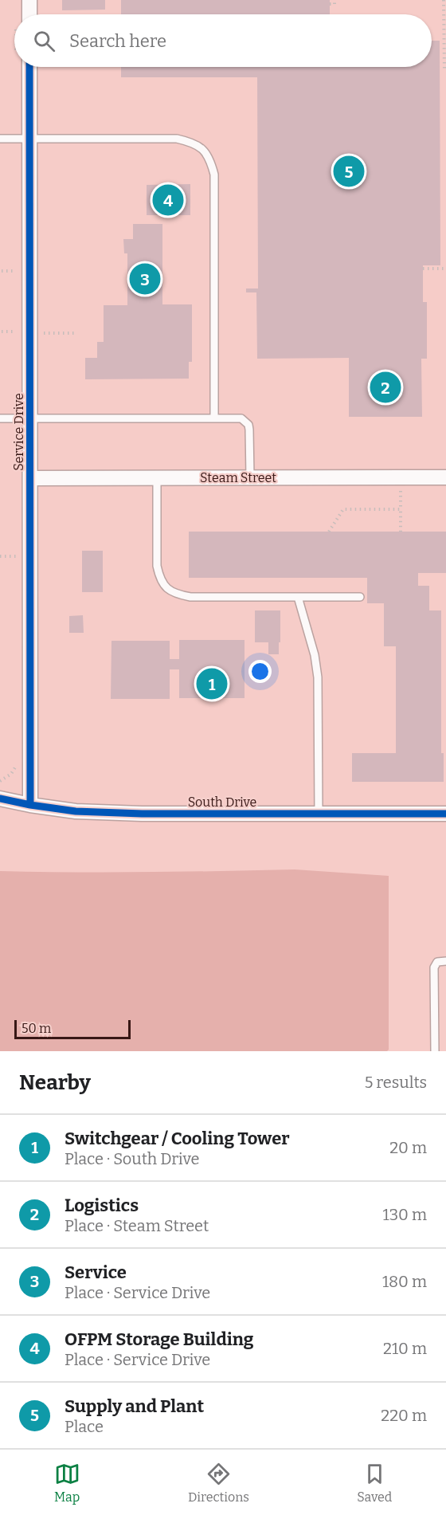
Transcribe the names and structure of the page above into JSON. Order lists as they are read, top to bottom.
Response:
{
  "streets": {
    "street": ["Service Drive", "Steam Street", "South Drive"]
  },
  "crossings": [
    ["Service Drive", "Steam Street"],
    ["Service Drive", "South Drive"]
  ],
  "scale_bar": "50 m",
  "page": {
    "search": "Search here",
    "pins": [
      "5",
      "4",
      "3",
      "2",
      "1"
    ],
    "scale": "50 m",
    "heading": ["Nearby", "5 results"],
    "list": [
      {
        "mark": "1",
        "name": "Switchgear / Cooling Tower",
        "note": "Place · South Drive",
        "value": "20 m"
      },
      {
        "mark": "2",
        "name": "Logistics",
        "note": "Place · Steam Street",
        "value": "130 m"
      },
      {
        "mark": "3",
        "name": "Service",
        "note": "Place · Service Drive",
        "value": "180 m"
      },
      {
        "mark": "4",
        "name": "OFPM Storage Building",
        "note": "Place · Service Drive",
        "value": "210 m"
      },
      {
        "mark": "5",
        "name": "Supply and Plant",
        "note": "Place",
        "value": "220 m"
      }
    ],
    "nav": ["Map", "Directions", "Saved"]
  }
}
